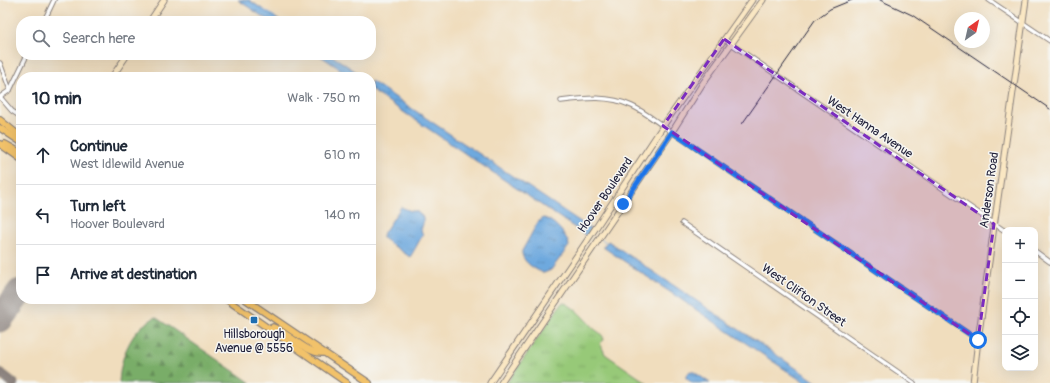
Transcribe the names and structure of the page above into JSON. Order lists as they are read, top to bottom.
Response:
{
  "streets": {
    "main road": ["Anderson Road", "Hoover Boulevard"],
    "street": ["West Hanna Avenue", "West Clifton Street"]
  },
  "crossings": [
    ["West Hanna Avenue", "Anderson Road"],
    ["West Hanna Avenue", "Hoover Boulevard"]
  ],
  "places": {
    "transit": ["Hillsborough Avenue @ 5556"]
  },
  "north": "top right",
  "page": {
    "search": "Search here",
    "heading": ["10 min", "Walk · 750 m"],
    "list": [
      ["Continue", "West Idlewild Avenue", "610 m"],
      ["Turn left", "Hoover Boulevard", "140 m"],
      "Arrive at destination"
    ],
    "map_buttons": ["+", "−"]
  }
}
